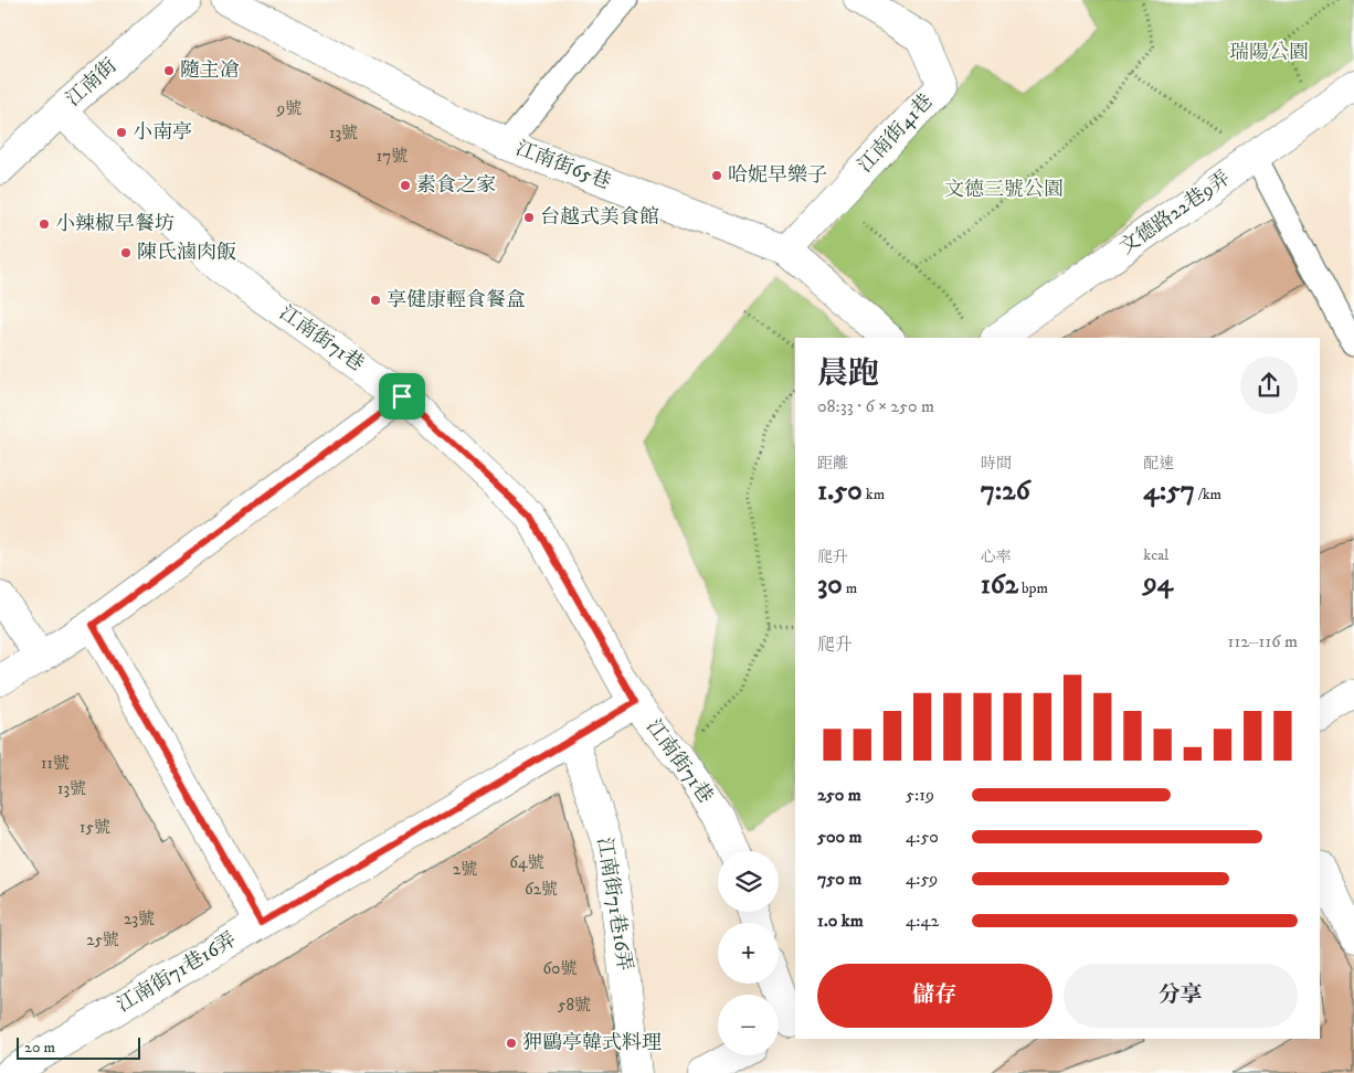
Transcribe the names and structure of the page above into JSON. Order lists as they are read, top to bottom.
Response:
{
  "streets": {
    "street": [
      "江南街",
      "江南街41巷",
      "江南街65巷",
      "文德路22巷9弄",
      "江南街71巷",
      "江南街71巷16弄"
    ]
  },
  "crossings": [
    ["江南街", "江南街71巷"],
    ["江南街41巷", "江南街65巷"],
    ["江南街71巷", "江南街71巷16弄"]
  ],
  "parks": ["瑞陽公園", "文德三號公園"],
  "places": [
    "隨主凔",
    "小南亭",
    "哈妮早樂子",
    "素食之家",
    "台越式美食館",
    "小辣椒早餐坊",
    "陳氏滷肉飯",
    "享健康輕食餐盒",
    "狎鷗亭韓式料理"
  ],
  "house_numbers": [
    "9號",
    "13號",
    "17號",
    "11號",
    "13號",
    "15號",
    "64號",
    "2號",
    "62號",
    "23號",
    "25號",
    "60號",
    "58號"
  ],
  "scale_bar": "20 m",
  "page": {
    "heading": ["晨跑", "08:33 · 6 × 250 m"],
    "stats": [
      ["距離", "1.50 km"],
      ["時間", "7:26"],
      ["配速", "4:57 /km"],
      ["爬升", "30 m"],
      ["心率", "162 bpm"],
      ["kcal", "94"]
    ],
    "chart": ["爬升", "112–116 m"],
    "list": [
      {
        "name": "250 m",
        "note": "5:19"
      },
      {
        "name": "500 m",
        "note": "4:50"
      },
      {
        "name": "750 m",
        "note": "4:59"
      },
      {
        "name": "1.0 km",
        "note": "4:42"
      }
    ],
    "map_buttons": ["+", "−"],
    "buttons": ["儲存", "分享"],
    "scale": "20 m"
  }
}
